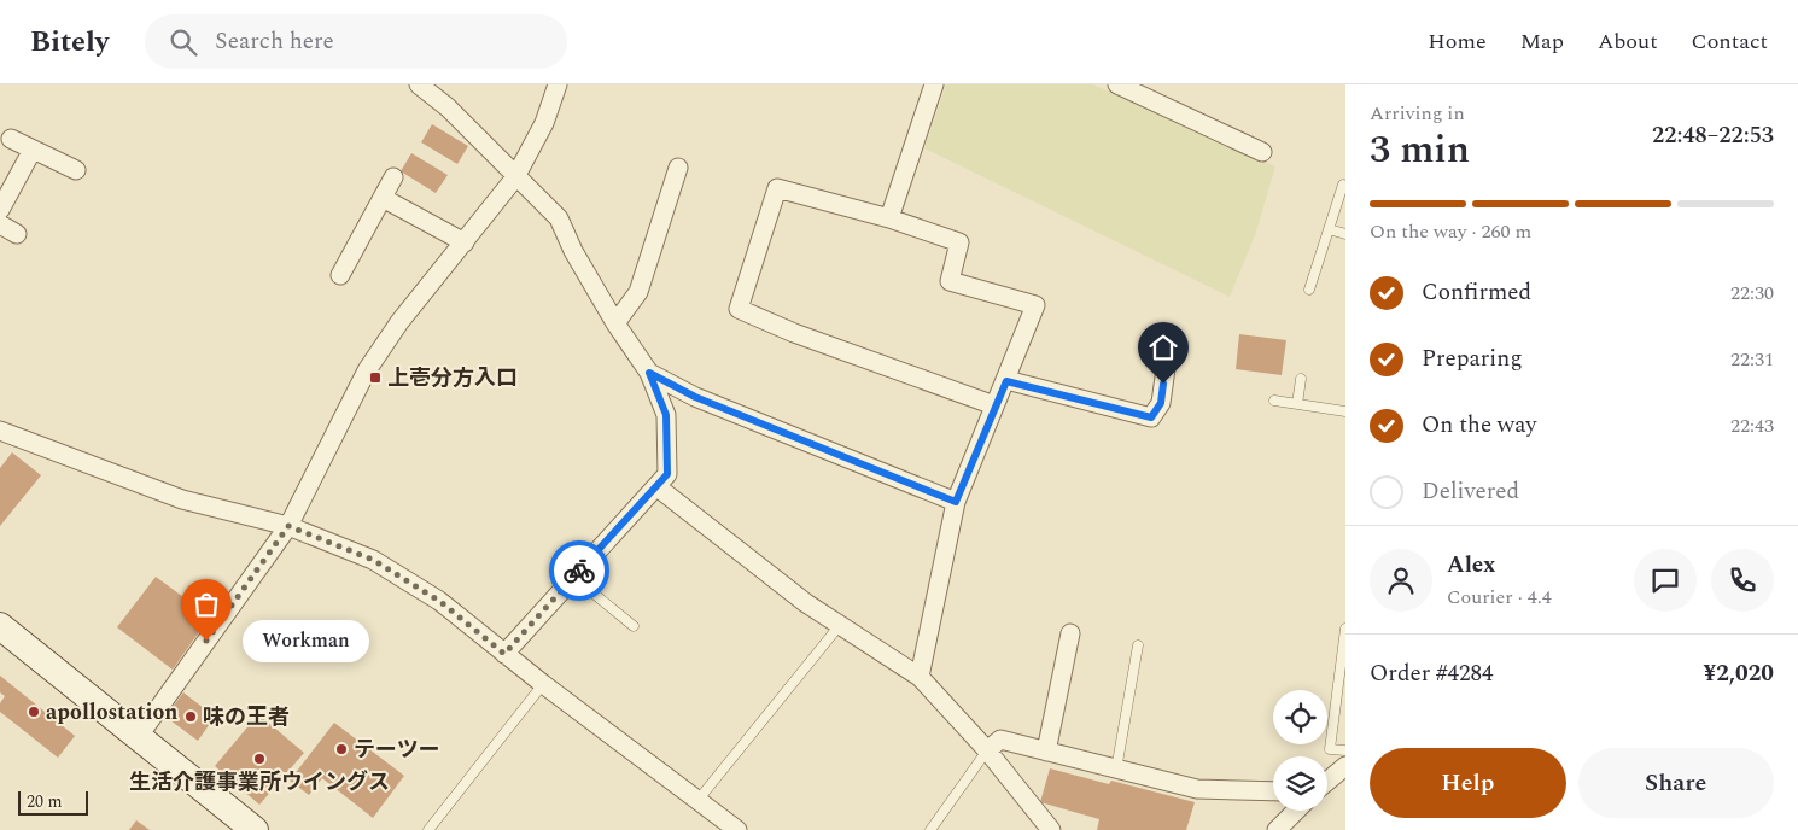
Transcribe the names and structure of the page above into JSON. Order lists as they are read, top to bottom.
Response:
{
  "places": {
    "transit": ["上壱分方入口"],
    "other": [
      "Workman",
      "apollostation",
      "味の王者",
      "テーツー",
      "生活介護事業所ウイングス"
    ]
  },
  "scale_bar": "20 m",
  "page": {
    "header": "Bitely",
    "search": "Search here",
    "nav": [
      "Home",
      "Map",
      "About",
      "Contact"
    ],
    "heading": ["3 min", "Arriving in", "22:48–22:53"],
    "panel": [
      "Alex",
      "Courier · 4.4",
      "Order #4284",
      "¥2,020"
    ],
    "bar": "On the way · 260 m",
    "list": [
      ["Confirmed", "22:30"],
      ["Preparing", "22:31"],
      ["On the way", "22:43"],
      "Delivered"
    ],
    "bubble": "Workman",
    "buttons": ["Help", "Share"],
    "scale": "20 m"
  }
}
